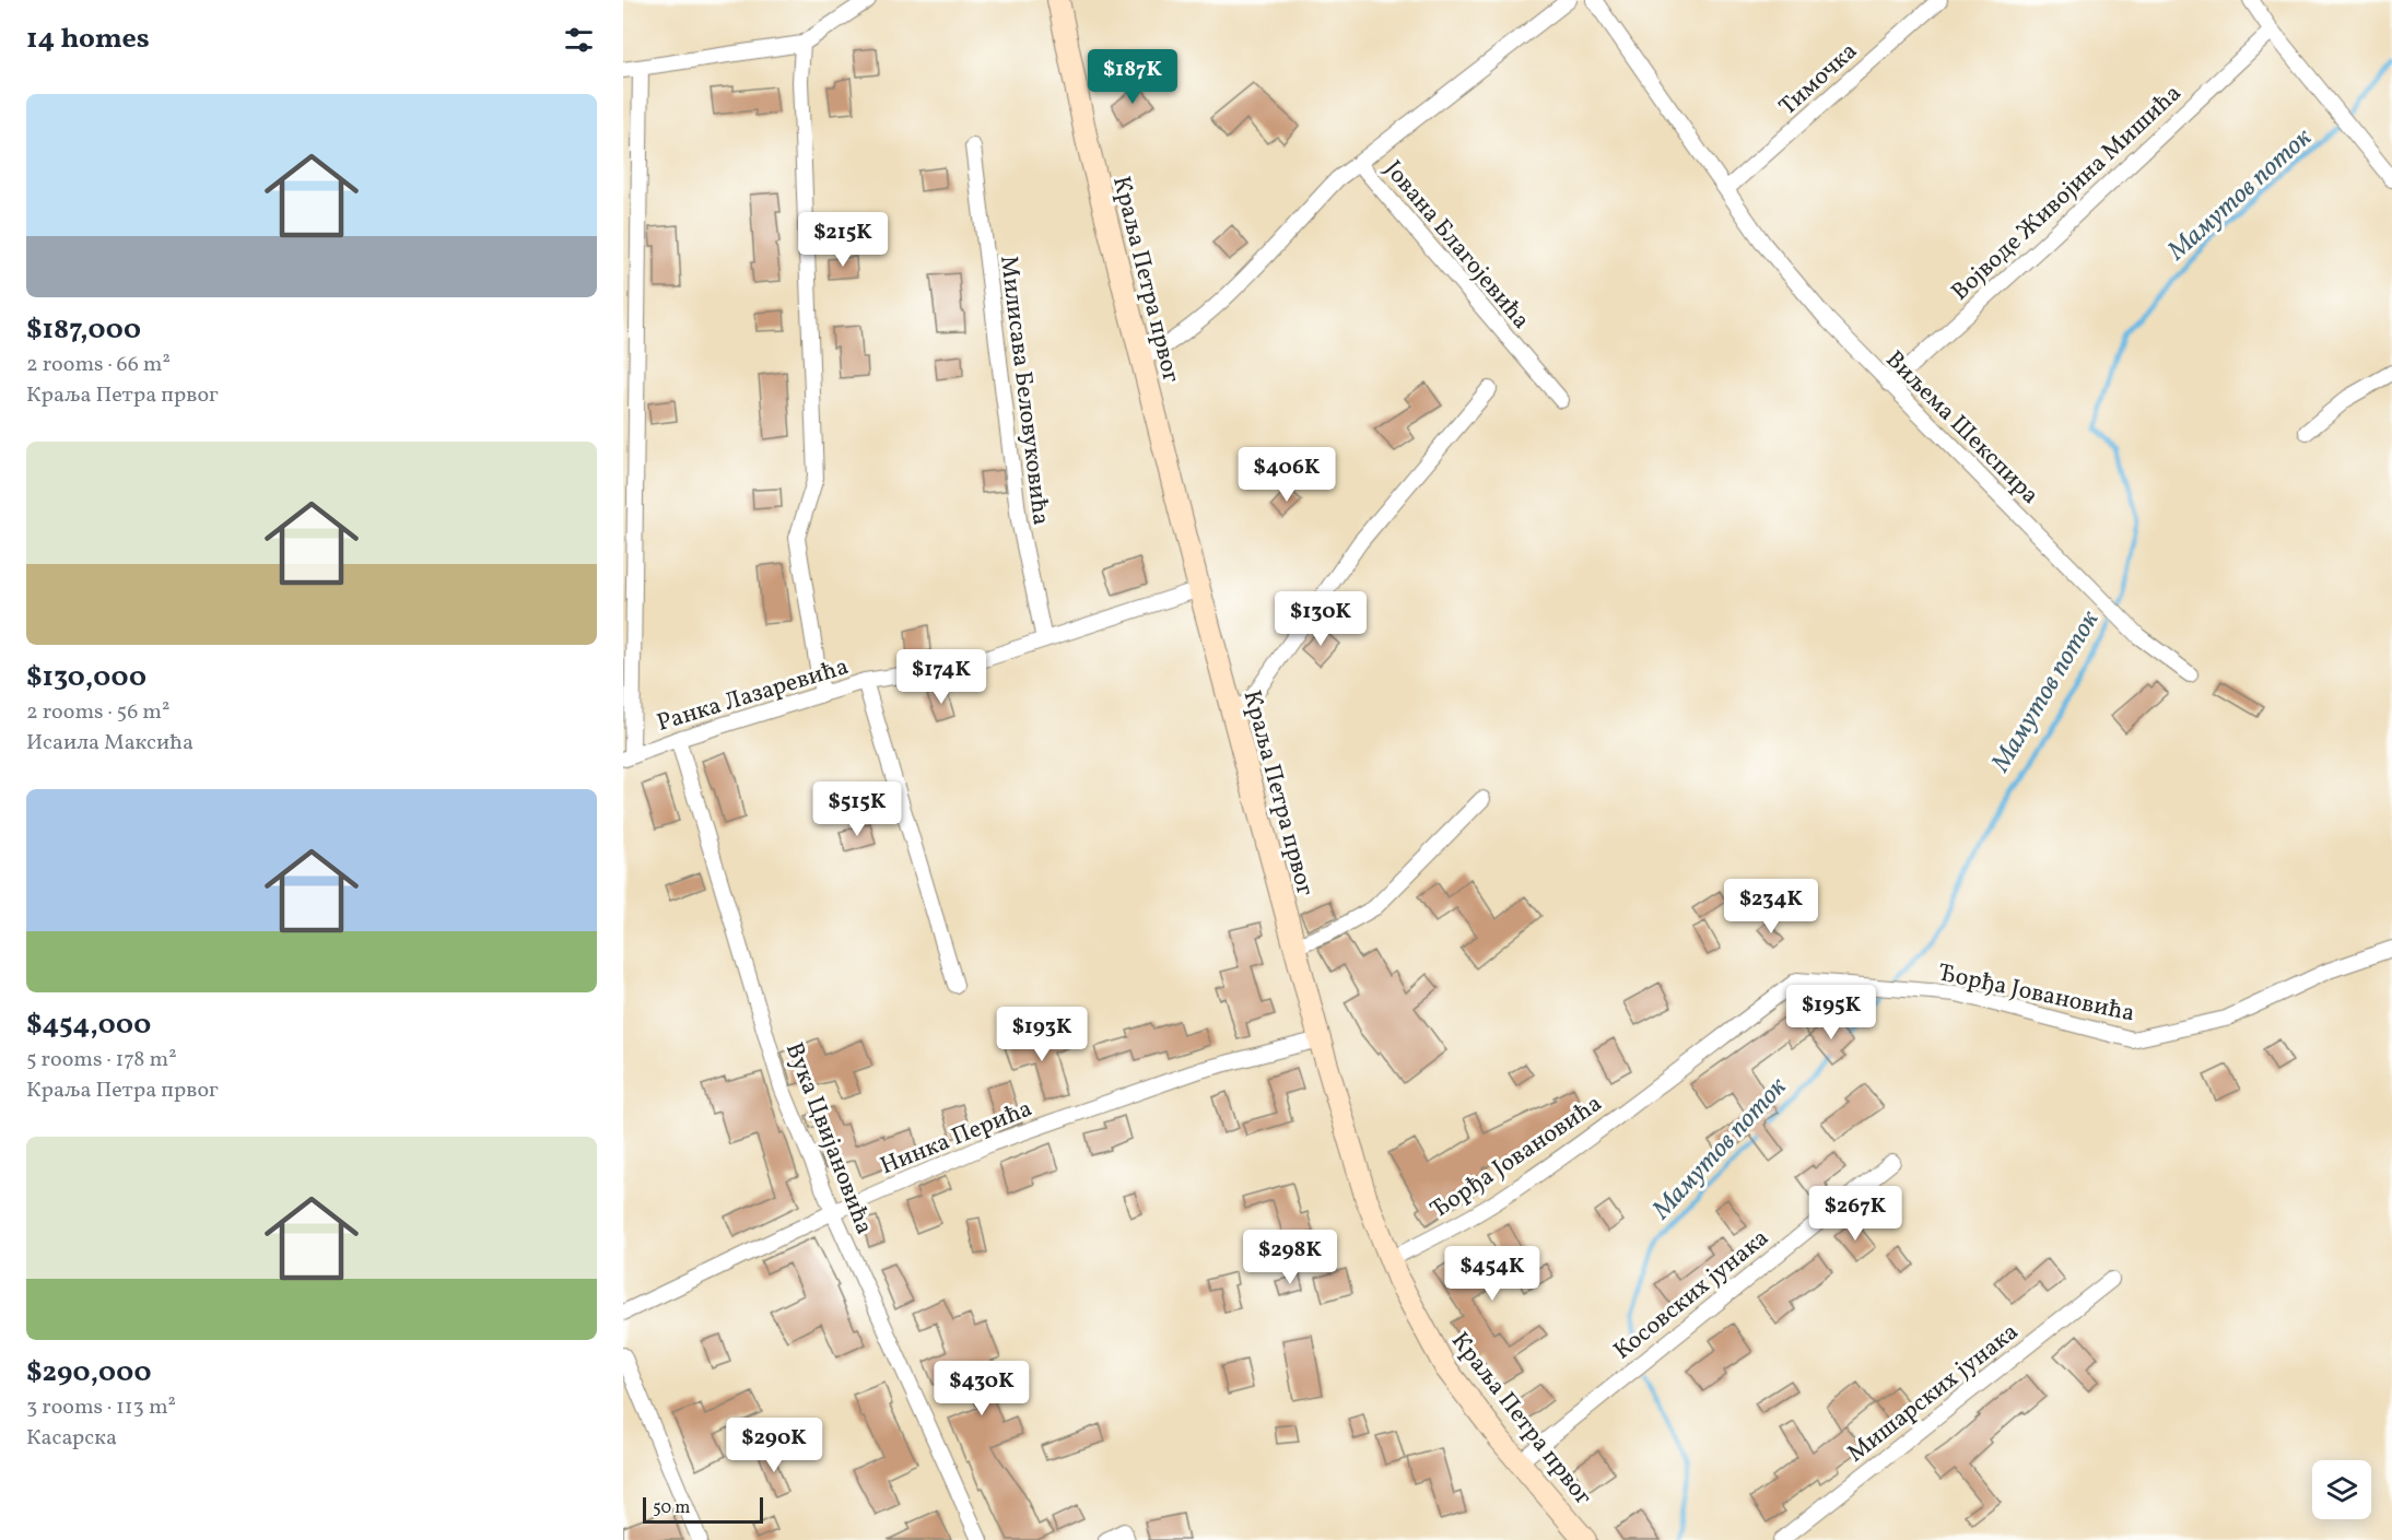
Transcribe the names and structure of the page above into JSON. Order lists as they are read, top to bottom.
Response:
{
  "streets": {
    "street": [
      "Тимочка",
      "Војводе Живојина Мишића",
      "Јована Благојевића",
      "Краља Петра првог",
      "Милисава Беловуковића",
      "Виљема Шекспира",
      "Ранка Лазаревића",
      "Ђорђа Јовановића",
      "Нинка Перића",
      "Вука Цвијановића",
      "Косовских јунака",
      "Мишарских јунака"
    ]
  },
  "crossings": [
    ["Тимочка", "Виљема Шекспира"],
    ["Војводе Живојина Мишића", "Виљема Шекспира"],
    ["Јована Благојевића", "Краља Петра првог"],
    ["Краља Петра првог", "Ранка Лазаревића"],
    ["Краља Петра првог", "Ђорђа Јовановића"],
    ["Краља Петра првог", "Нинка Перића"],
    ["Краља Петра првог", "Косовских јунака"],
    ["Милисава Беловуковића", "Ранка Лазаревића"],
    ["Ранка Лазаревића", "Вука Цвијановића"],
    ["Нинка Перића", "Вука Цвијановића"]
  ],
  "water": ["Мамутов поток"],
  "scale_bar": "50 m",
  "page": {
    "heading": "14 homes",
    "price": [
      "$187K",
      "$215K",
      "$406K",
      "$130K",
      "$174K",
      "$515K",
      "$234K",
      "$195K",
      "$193K",
      "$267K",
      "$298K",
      "$454K",
      "$430K",
      "$290K"
    ],
    "list": [
      {
        "name": "$187,000",
        "note": "2 rooms · 66 m² · Краља Петра првог"
      },
      {
        "name": "$130,000",
        "note": "2 rooms · 56 m² · Исаила Максића"
      },
      {
        "name": "$454,000",
        "note": "5 rooms · 178 m² · Краља Петра првог"
      },
      {
        "name": "$290,000",
        "note": "3 rooms · 113 m² · Касарска"
      }
    ],
    "scale": "50 m"
  }
}
